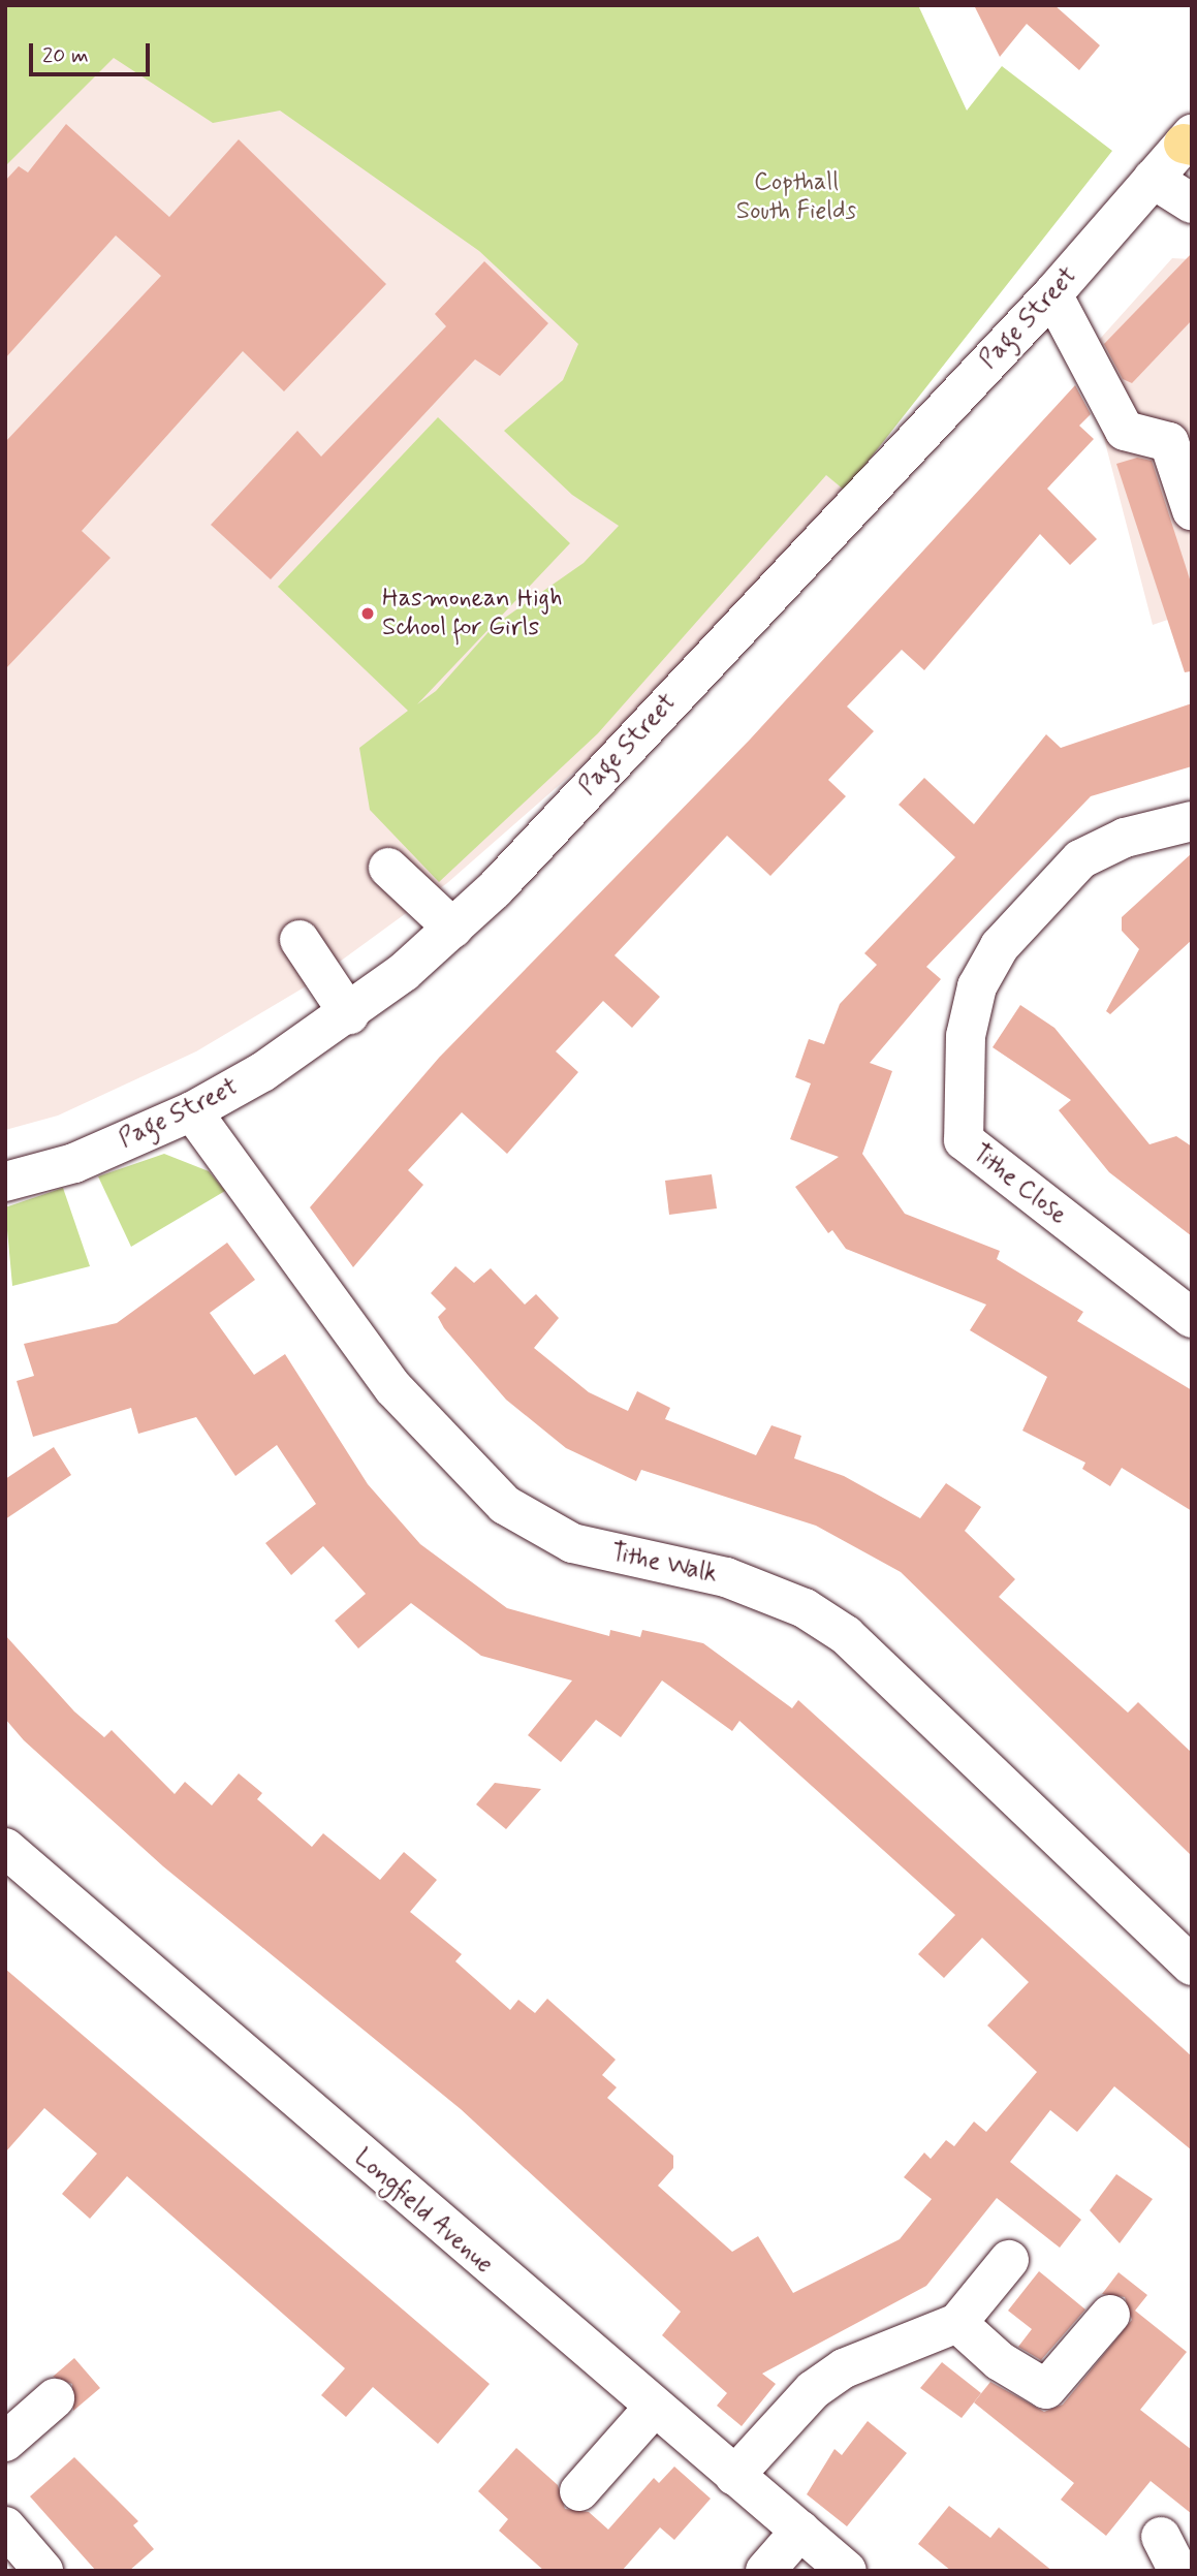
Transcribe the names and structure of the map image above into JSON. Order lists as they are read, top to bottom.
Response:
{
  "streets": {
    "street": [
      "Page Street",
      "Tithe Close",
      "Tithe Walk",
      "Longfield Avenue"
    ]
  },
  "crossings": [
    ["Page Street", "Tithe Walk"]
  ],
  "parks": ["Copthall South Fields"],
  "places": ["Hasmonean High School for Girls"],
  "scale_bar": "20 m"
}
